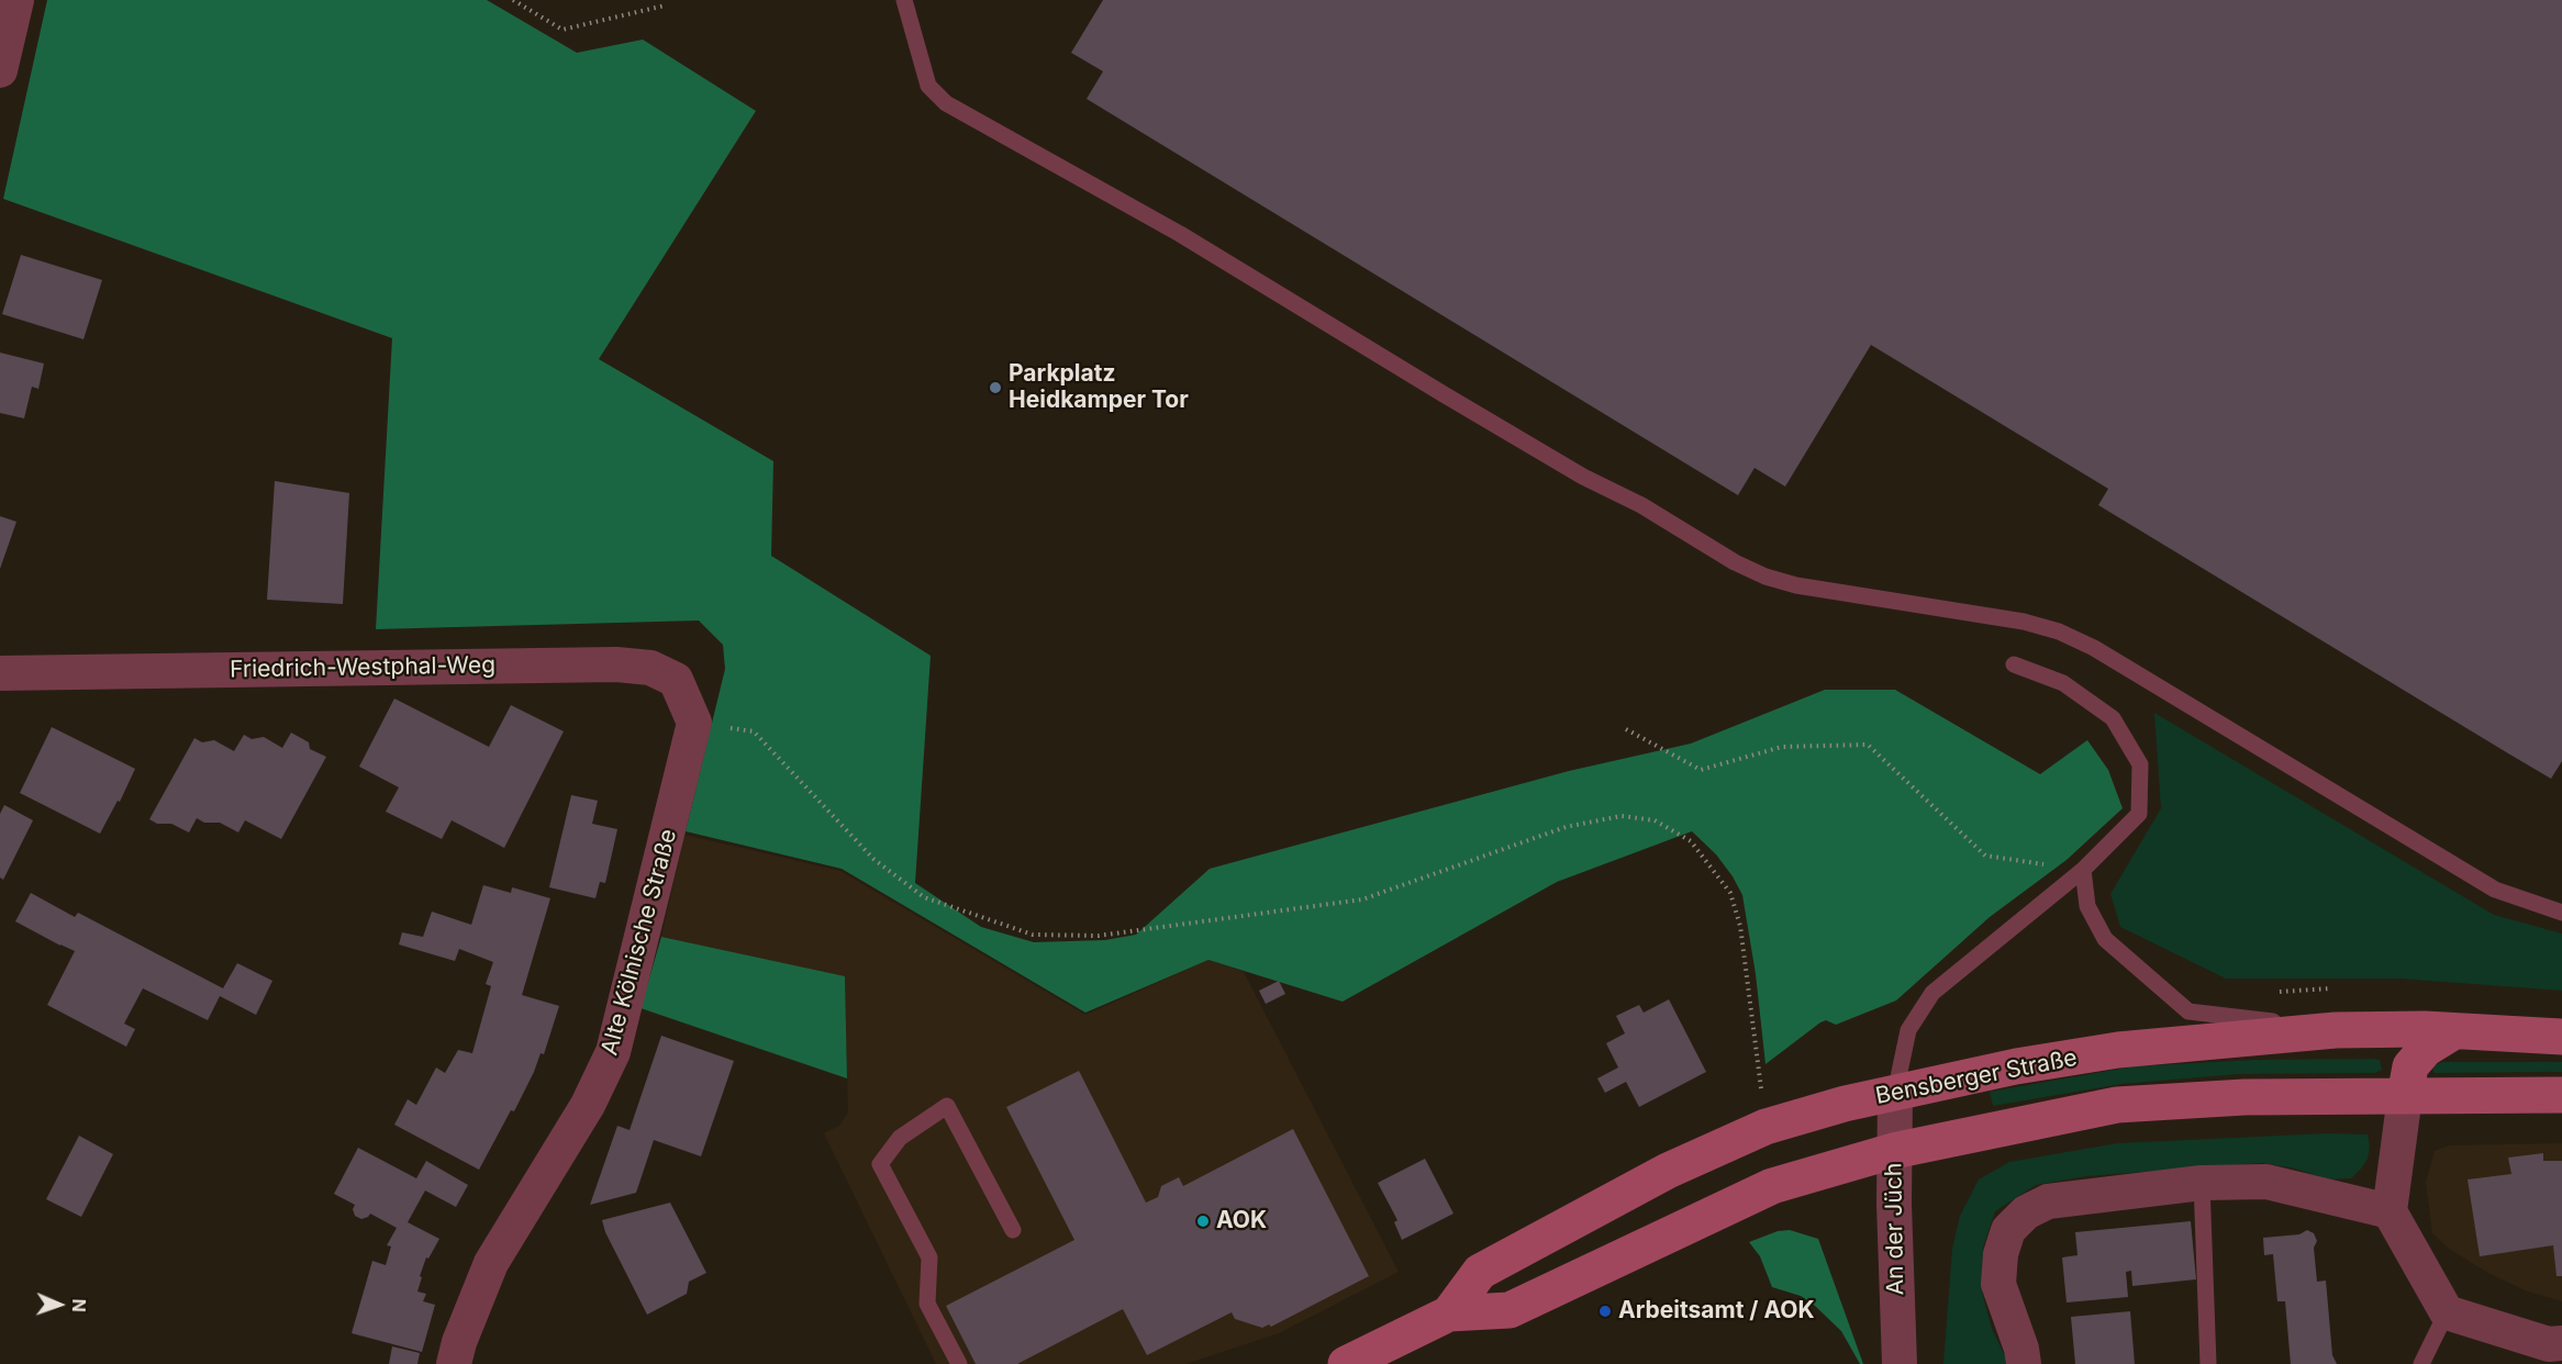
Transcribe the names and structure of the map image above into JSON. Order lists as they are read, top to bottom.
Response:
{
  "streets": {
    "main road": ["Bensberger Straße"],
    "street": ["Friedrich-Westphal-Weg", "Alte Kölnische Straße", "An der Jüch"]
  },
  "crossings": [
    ["Friedrich-Westphal-Weg", "Alte Kölnische Straße"],
    ["Bensberger Straße", "An der Jüch"]
  ],
  "places": ["Parkplatz Heidkamper Tor", "AOK", "Arbeitsamt / AOK"],
  "north": "right"
}
